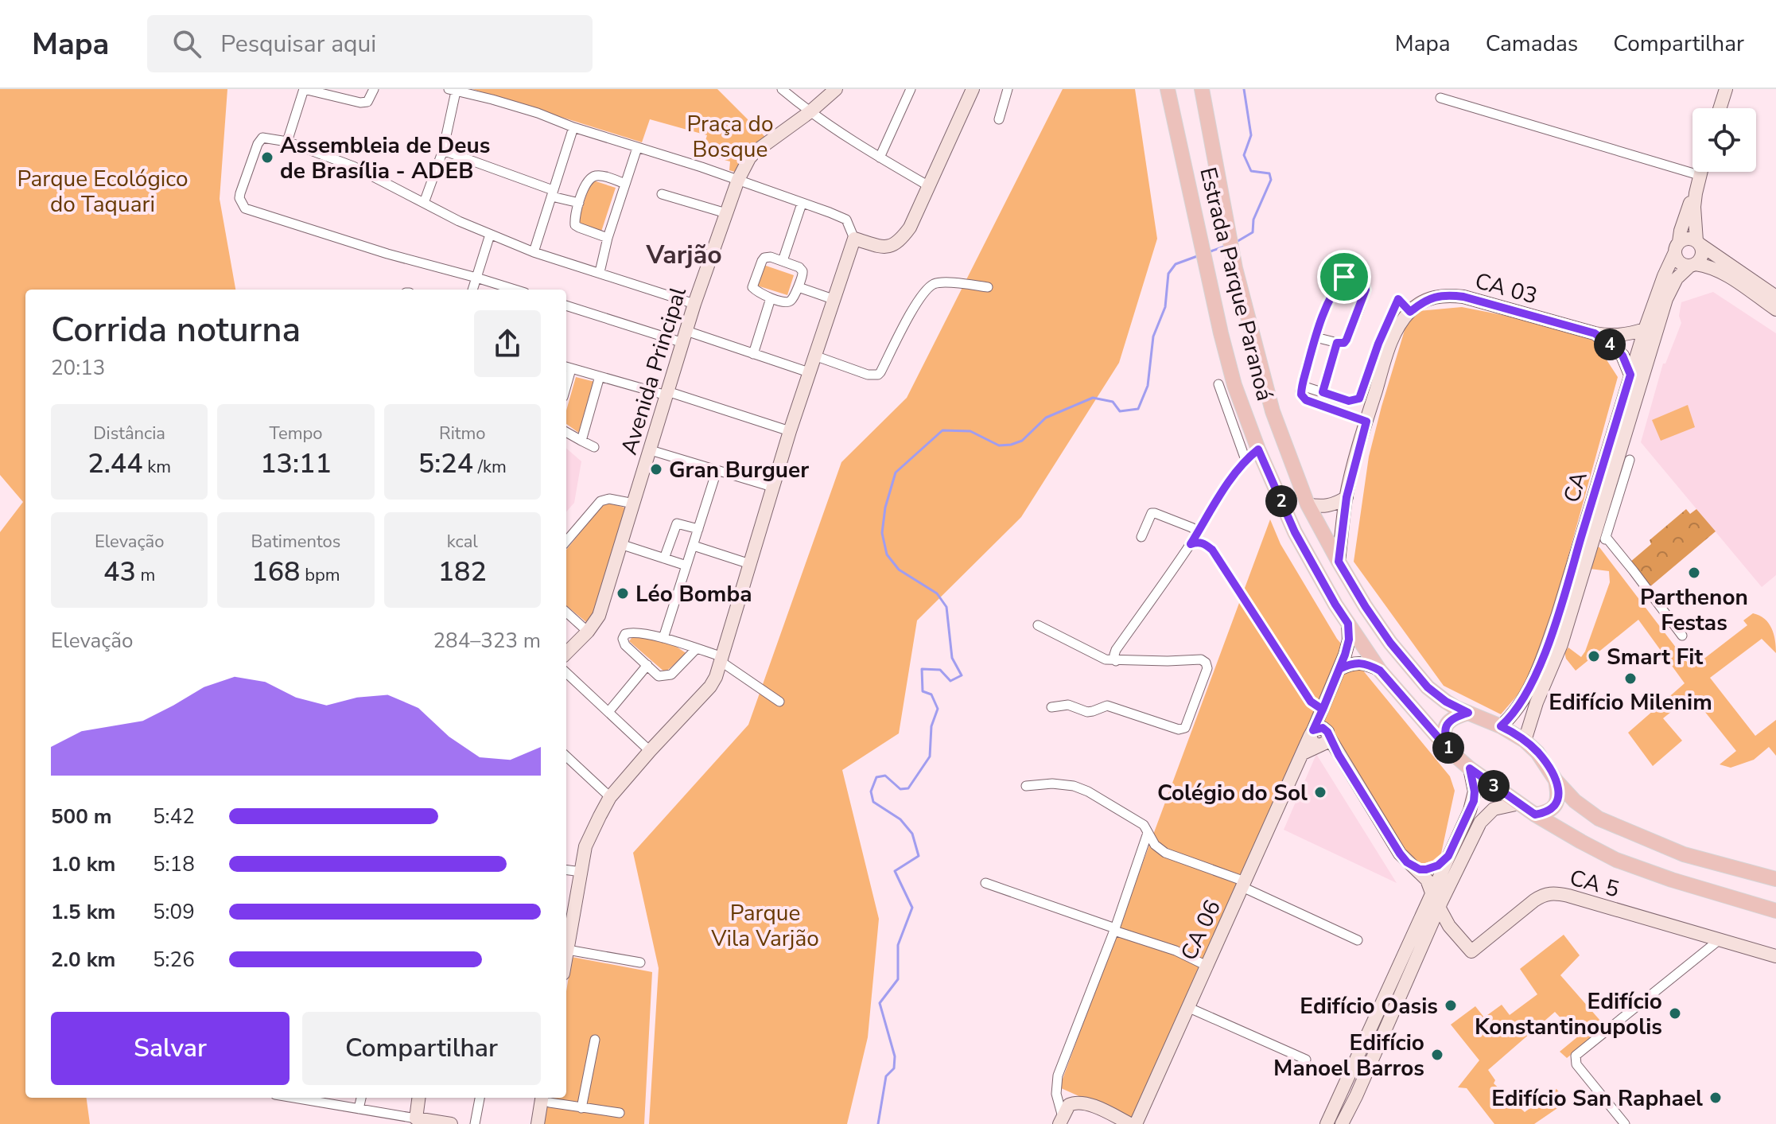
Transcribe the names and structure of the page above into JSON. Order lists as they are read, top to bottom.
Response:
{
  "streets": {
    "main road": ["Estrada Parque Paranoá"],
    "street": [
      "CA 03",
      "Avenida Principal",
      "CA",
      "CA 5",
      "CA 06"
    ]
  },
  "crossings": [
    ["Estrada Parque Paranoá", "CA 03"],
    ["Estrada Parque Paranoá", "CA"],
    ["Estrada Parque Paranoá", "CA 06"],
    ["CA 03", "CA"]
  ],
  "districts": ["Varjão"],
  "parks": ["Praça do Bosque", "Parque Ecológico do Taquari", "Parque Vila Varjão"],
  "places": [
    "Assembleia de Deus de Brasília - ADEB",
    "Gran Burguer",
    "Parthenon Festas",
    "Léo Bomba",
    "Smart Fit",
    "Edifício Milenim",
    "Colégio do Sol",
    "Edifício Oasis",
    "Edifício Konstantinoupolis",
    "Edifício Manoel Barros",
    "Edifício San Raphael"
  ],
  "page": {
    "header": "Mapa",
    "search": "Pesquisar aqui",
    "nav": ["Mapa", "Camadas", "Compartilhar"],
    "heading": ["Corrida noturna", "20:13"],
    "pins": [
      "4",
      "2",
      "1",
      "3"
    ],
    "stats": [
      ["Distância", "2.44 km"],
      ["Tempo", "13:11"],
      ["Ritmo", "5:24 /km"],
      ["Elevação", "43 m"],
      ["Batimentos", "168 bpm"],
      ["kcal", "182"]
    ],
    "chart": ["Elevação", "284–323 m"],
    "list": [
      {
        "name": "500 m",
        "note": "5:42"
      },
      {
        "name": "1.0 km",
        "note": "5:18"
      },
      {
        "name": "1.5 km",
        "note": "5:09"
      },
      {
        "name": "2.0 km",
        "note": "5:26"
      }
    ],
    "buttons": ["Salvar", "Compartilhar"]
  }
}
